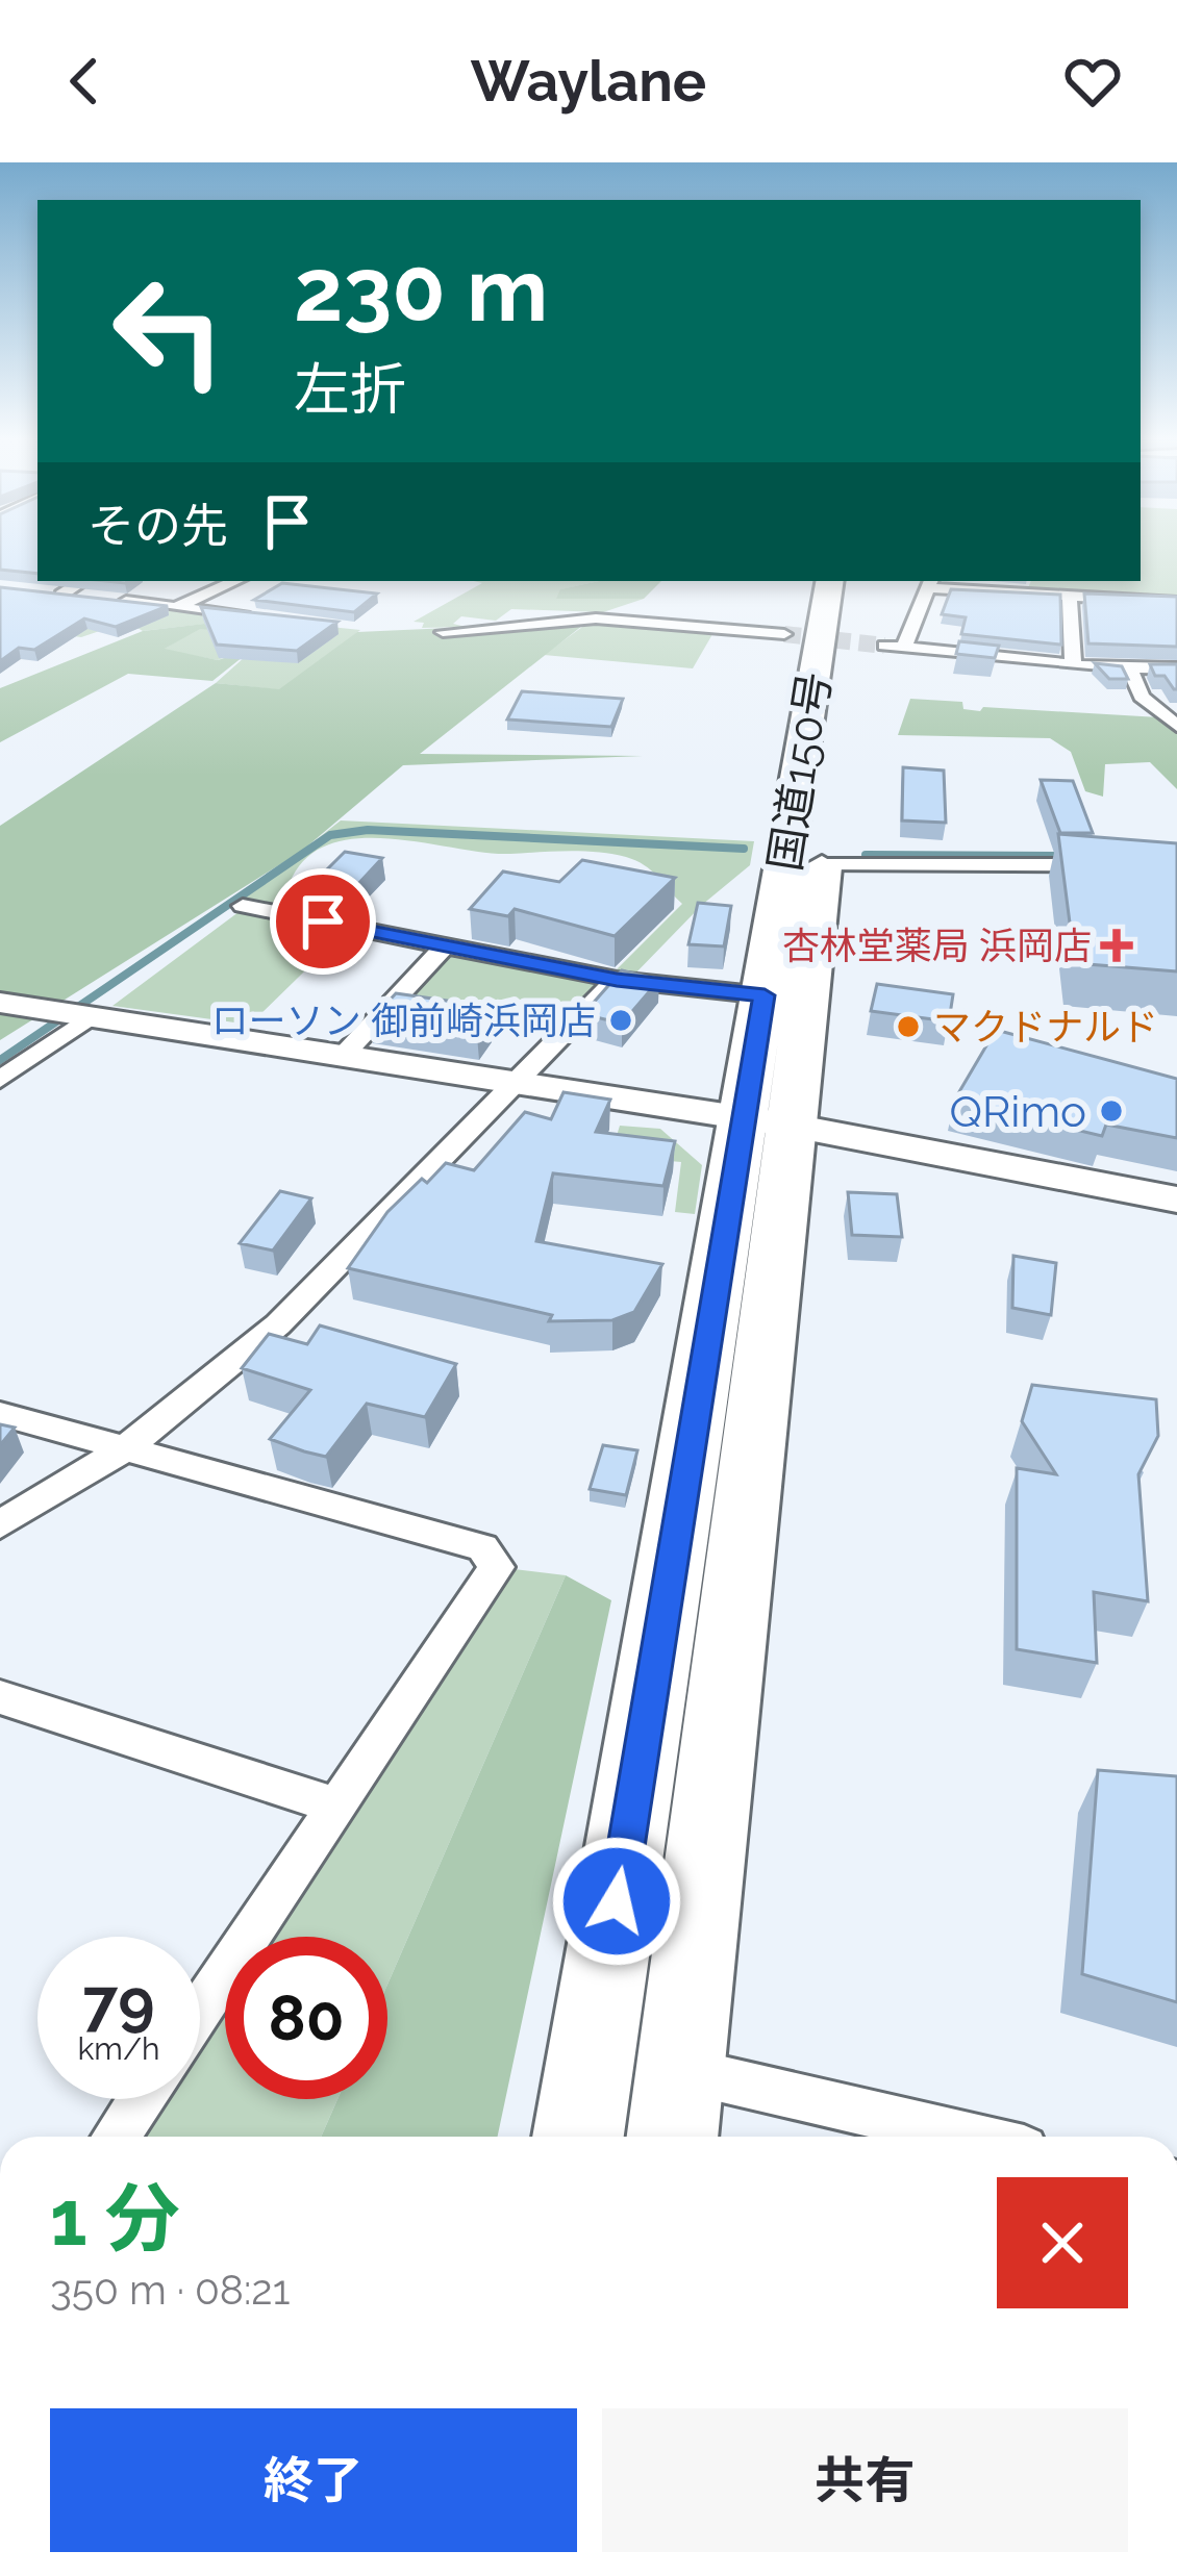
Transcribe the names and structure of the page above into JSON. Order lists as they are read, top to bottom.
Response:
{
  "streets": {
    "highway": ["国道150号"]
  },
  "places": {
    "health": ["杏林堂薬局 浜岡店"],
    "other": ["ローソン 御前崎浜岡店", "マクドナルド", "QRimo"]
  },
  "page": {
    "header": "Waylane",
    "turn": ["230 m", "左折"],
    "then": "その先",
    "speed": "79 km/h",
    "limit": "80",
    "heading": ["1 分", "350 m · 08:21"],
    "buttons": ["終了", "共有"]
  }
}
